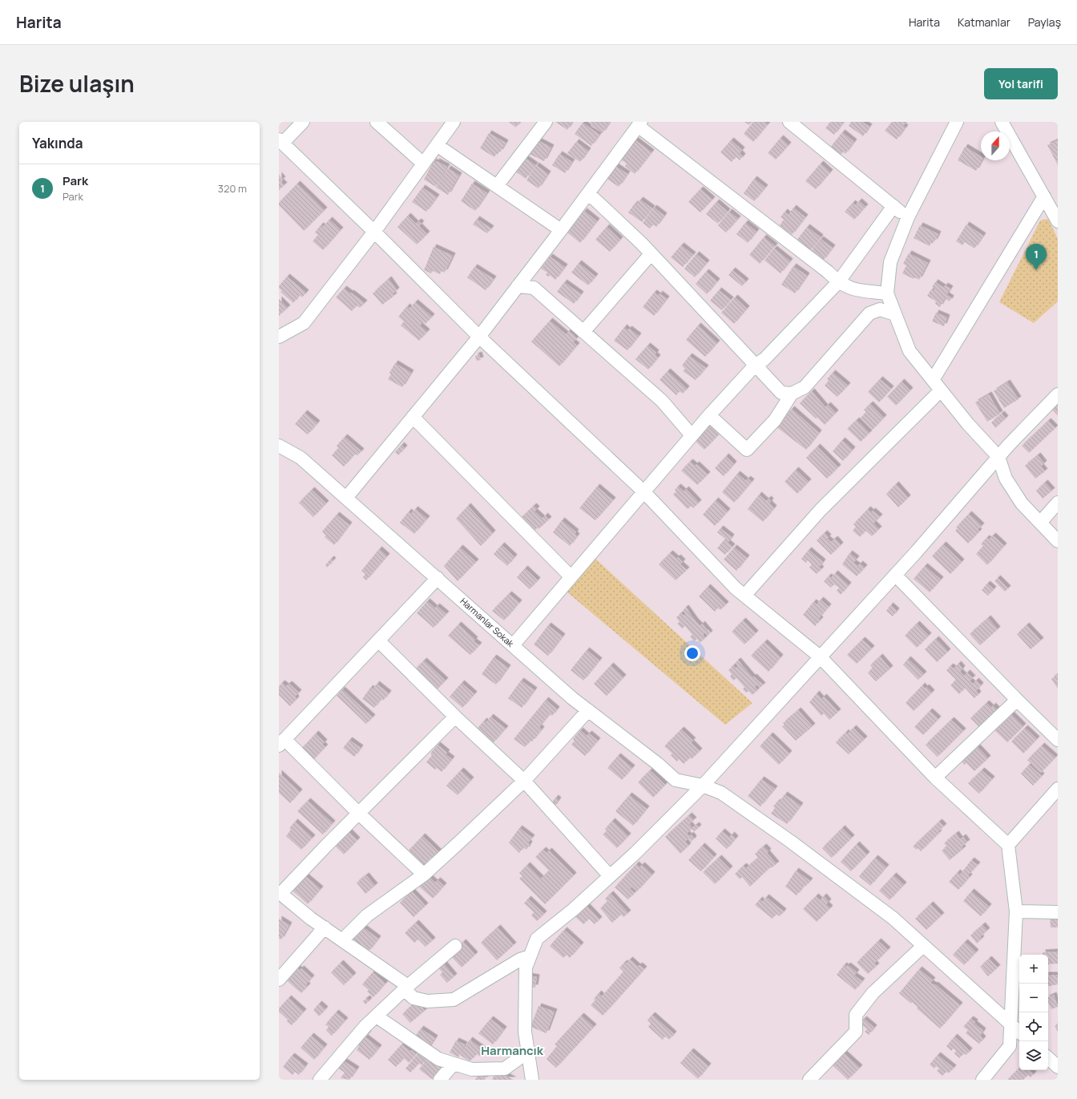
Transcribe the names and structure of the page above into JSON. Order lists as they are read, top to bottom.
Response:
{
  "streets": {
    "street": ["Harmanlar Sokak"]
  },
  "districts": ["Harmancık"],
  "north": "top",
  "page": {
    "header": "Harita",
    "nav": ["Harita", "Katmanlar", "Paylaş"],
    "title": "Bize ulaşın",
    "buttons": "Yol tarifi",
    "heading": "Yakında",
    "list": [
      {
        "mark": "1",
        "name": "Park",
        "note": "Park",
        "value": "320 m"
      }
    ],
    "pins": "1",
    "map_buttons": ["+", "−"]
  }
}
